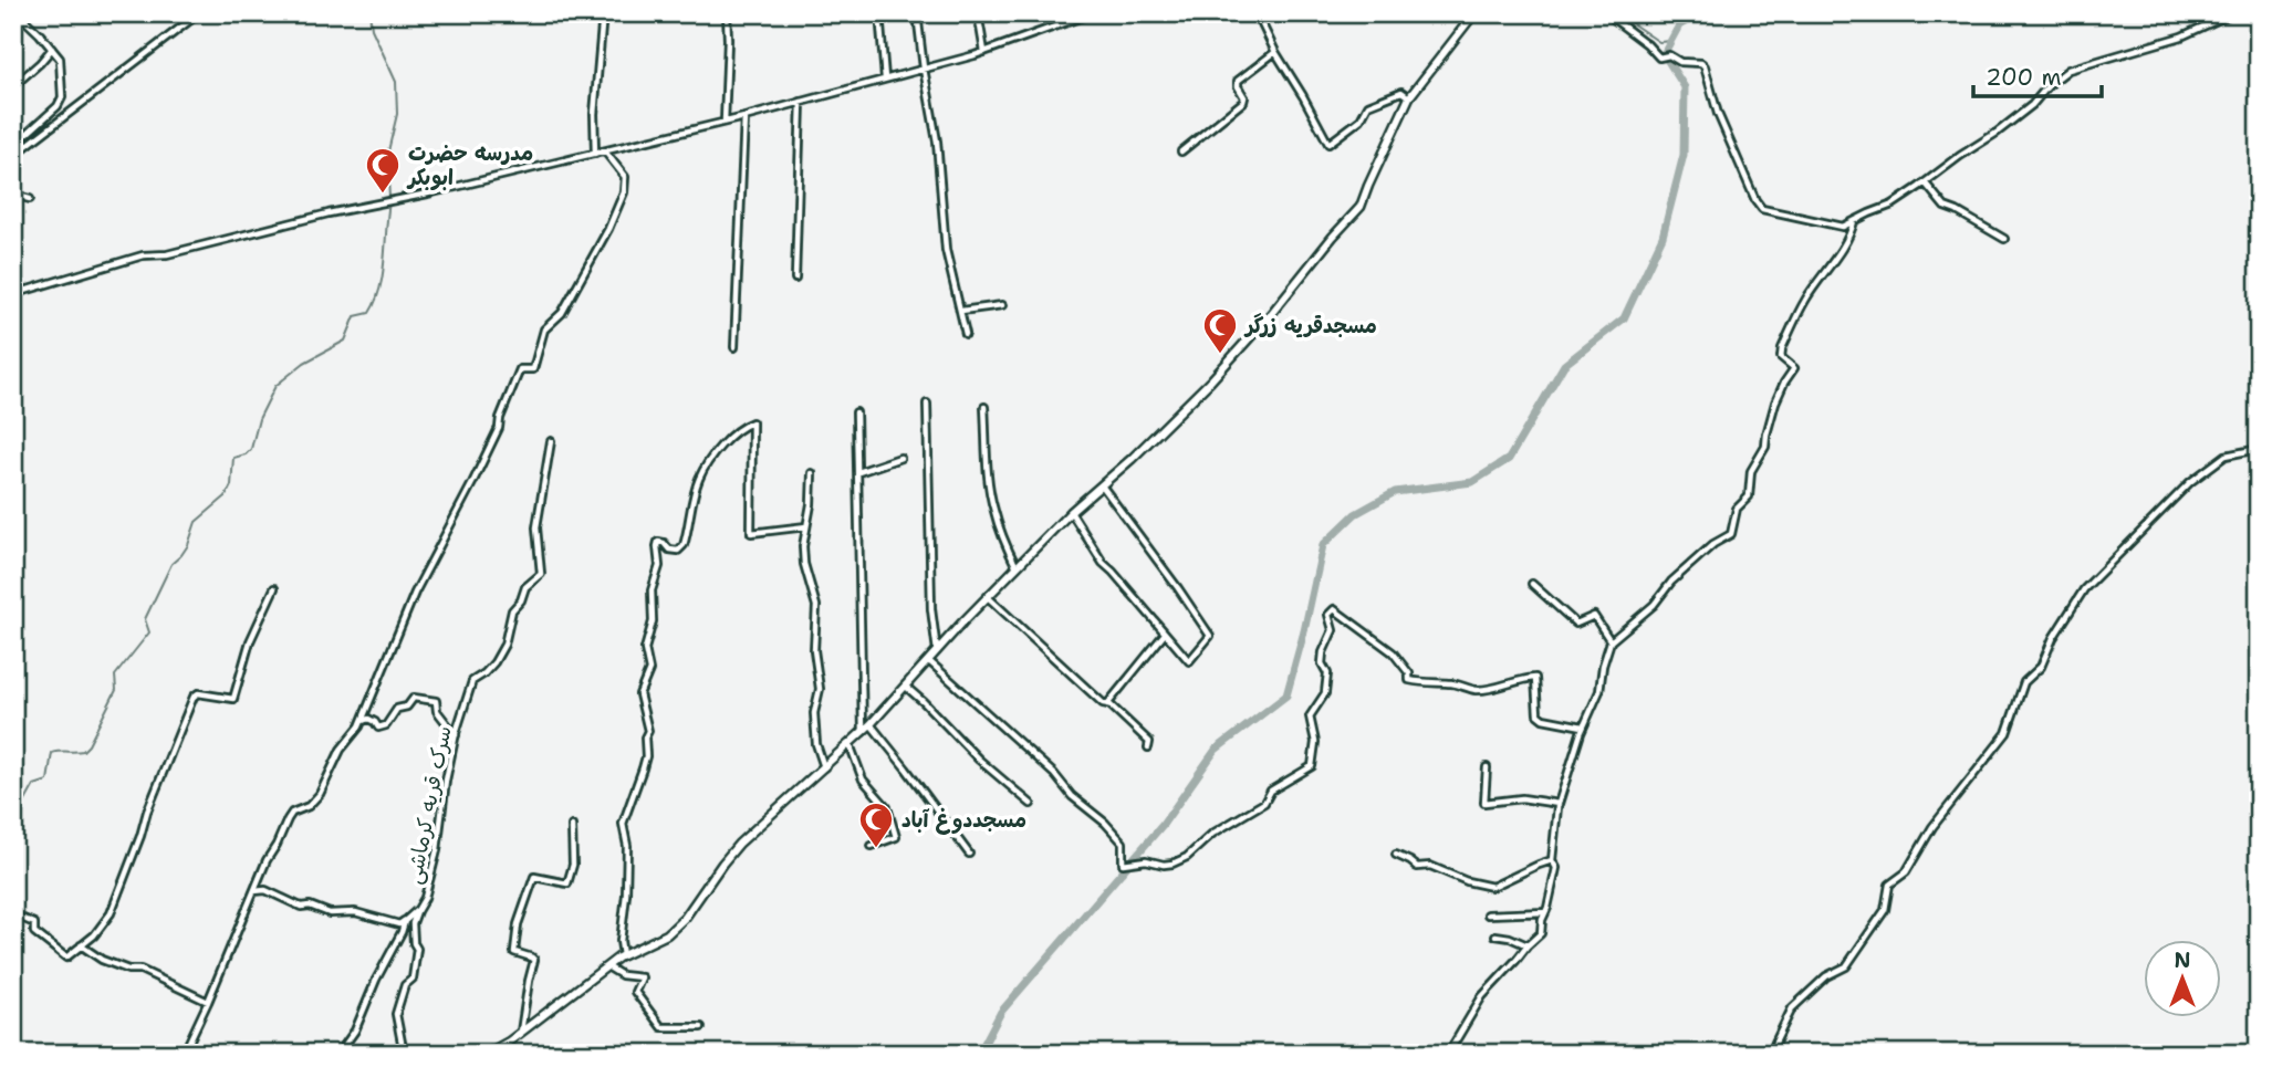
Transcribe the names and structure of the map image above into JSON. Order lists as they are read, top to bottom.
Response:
{
  "streets": {
    "street": ["سرک قریه کرماشی"]
  },
  "places": {
    "mosque": ["مدرسه حضرت ابوبکر", "مسجدقریه زرگر", "مسجددوغ آباد"]
  },
  "scale_bar": "200 m",
  "north": "top"
}
